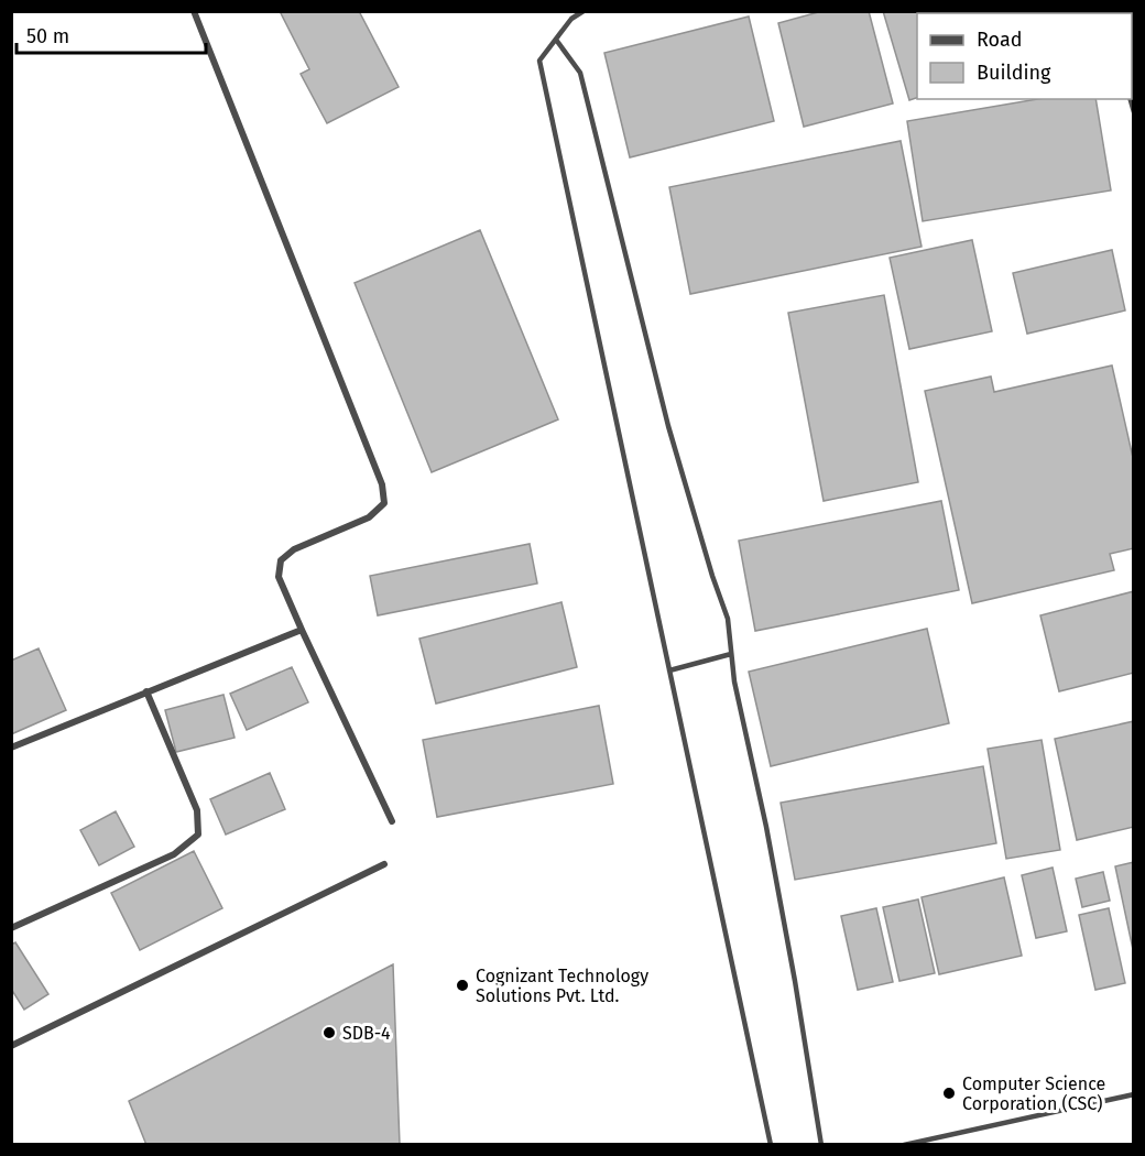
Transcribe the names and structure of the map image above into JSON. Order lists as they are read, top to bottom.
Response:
{
  "places": ["Cognizant Technology Solutions Pvt. Ltd.", "SDB-4", "Computer Science Corporation (CSC)"],
  "legend": ["Road", "Building"],
  "scale_bar": "50 m"
}
